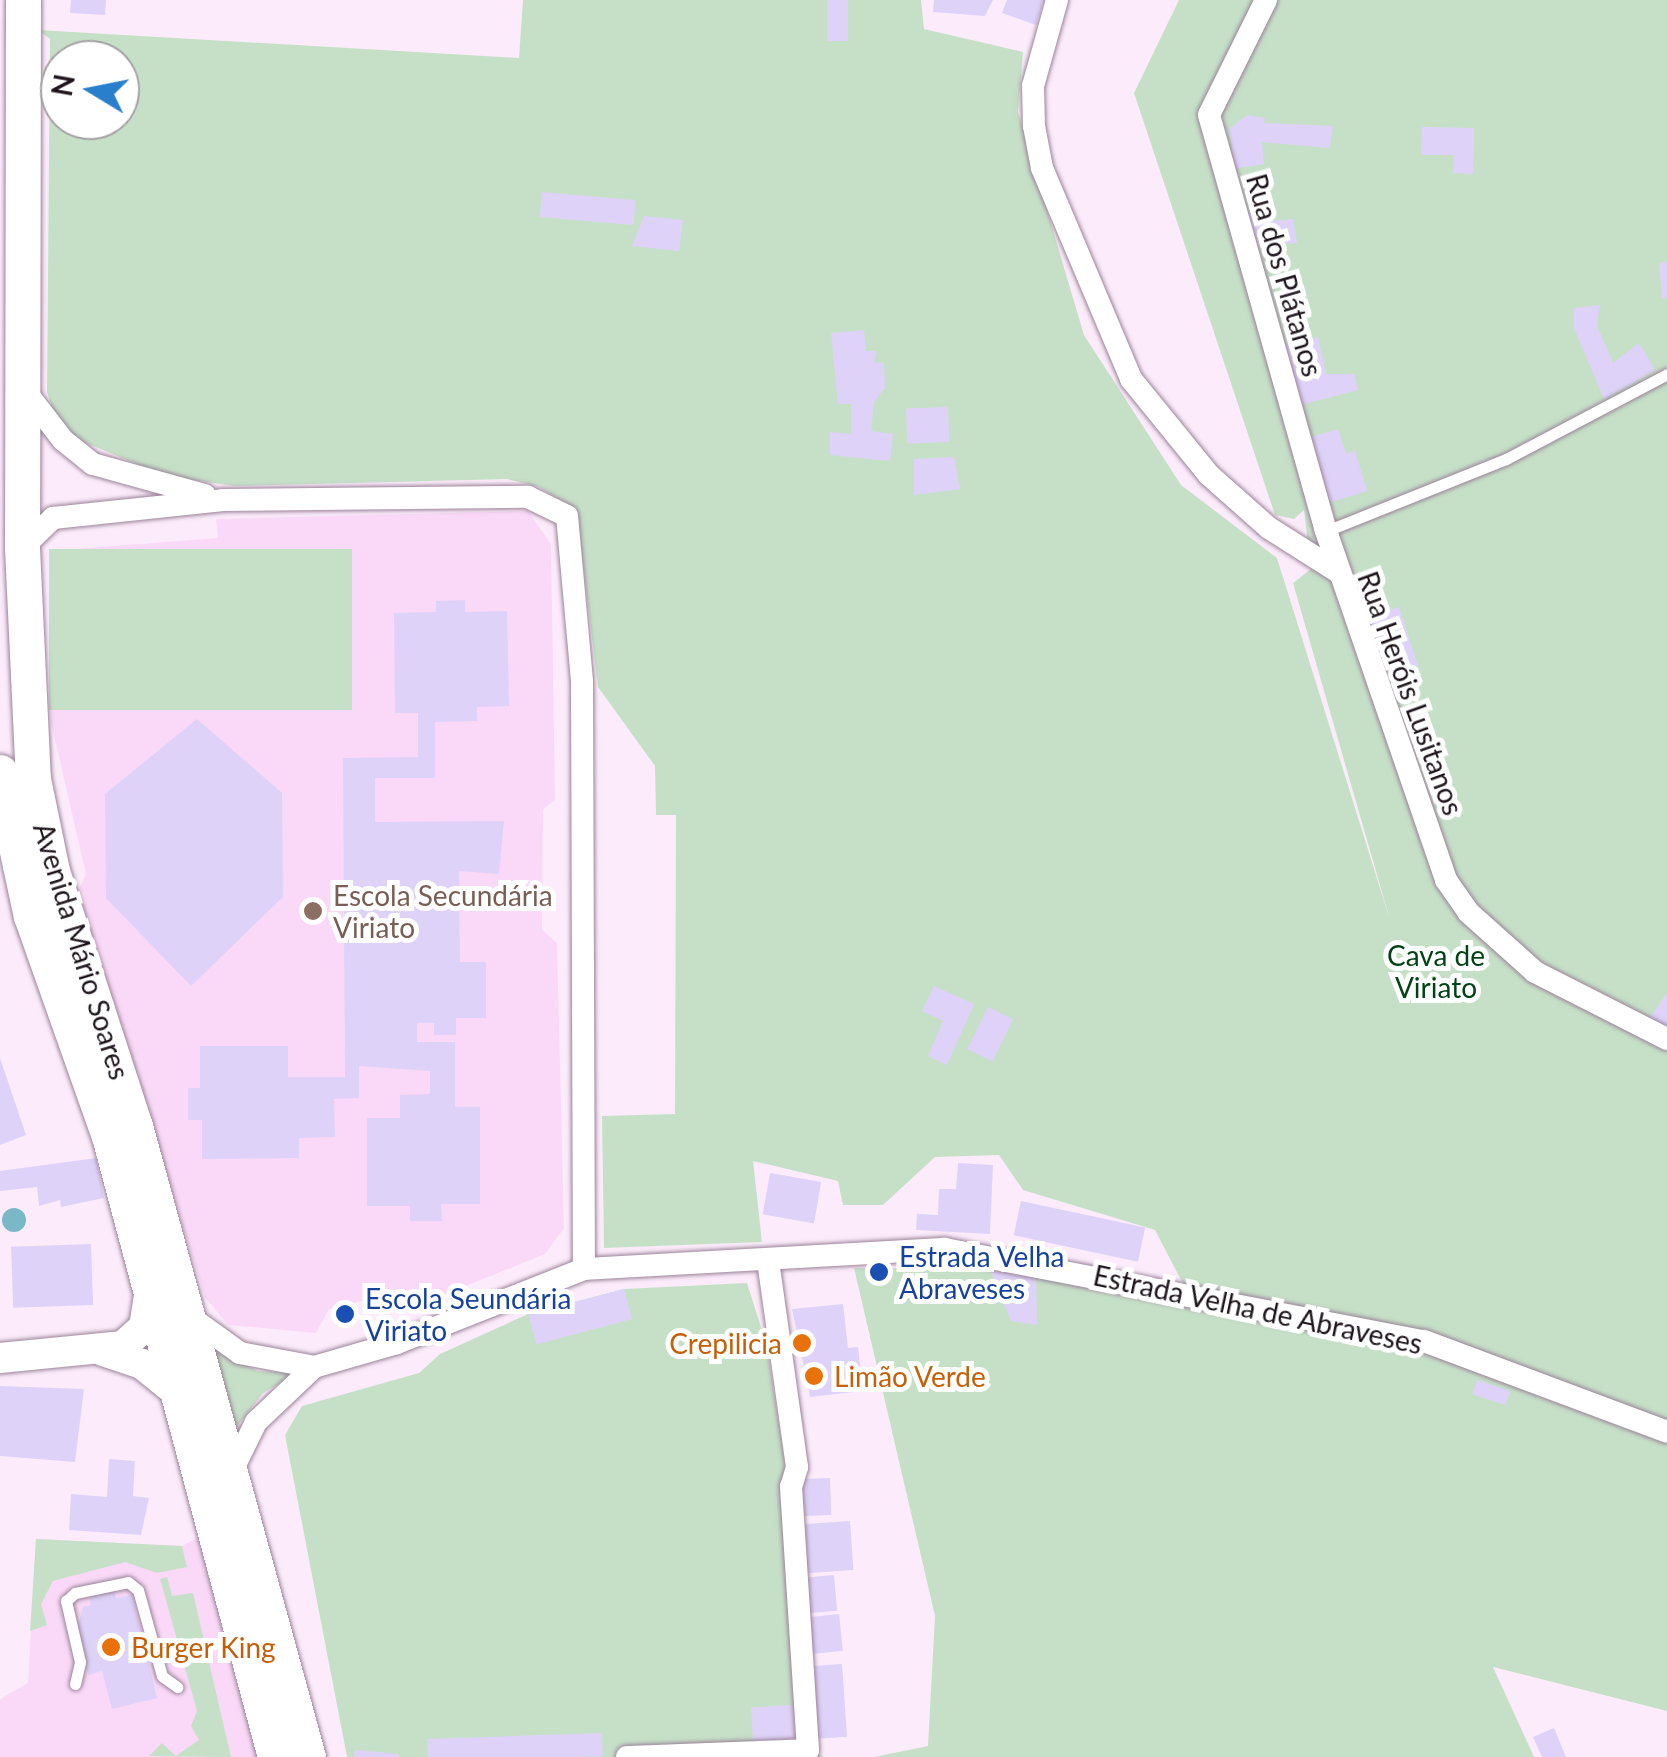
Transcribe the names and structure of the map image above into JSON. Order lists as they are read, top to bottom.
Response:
{
  "streets": {
    "main road": ["Avenida Mário Soares"],
    "street": ["Rua dos Plátanos", "Rua Heróis Lusitanos", "Estrada Velha de Abraveses"]
  },
  "crossings": [
    ["Rua dos Plátanos", "Rua Heróis Lusitanos"]
  ],
  "parks": ["Cava de Viriato"],
  "places": [
    "Escola Secundária Viriato",
    "Estrada Velha Abraveses",
    "Escola Seundária Viriato",
    "Crepilicia",
    "Limão Verde",
    "Burger King"
  ],
  "north": "left"
}
